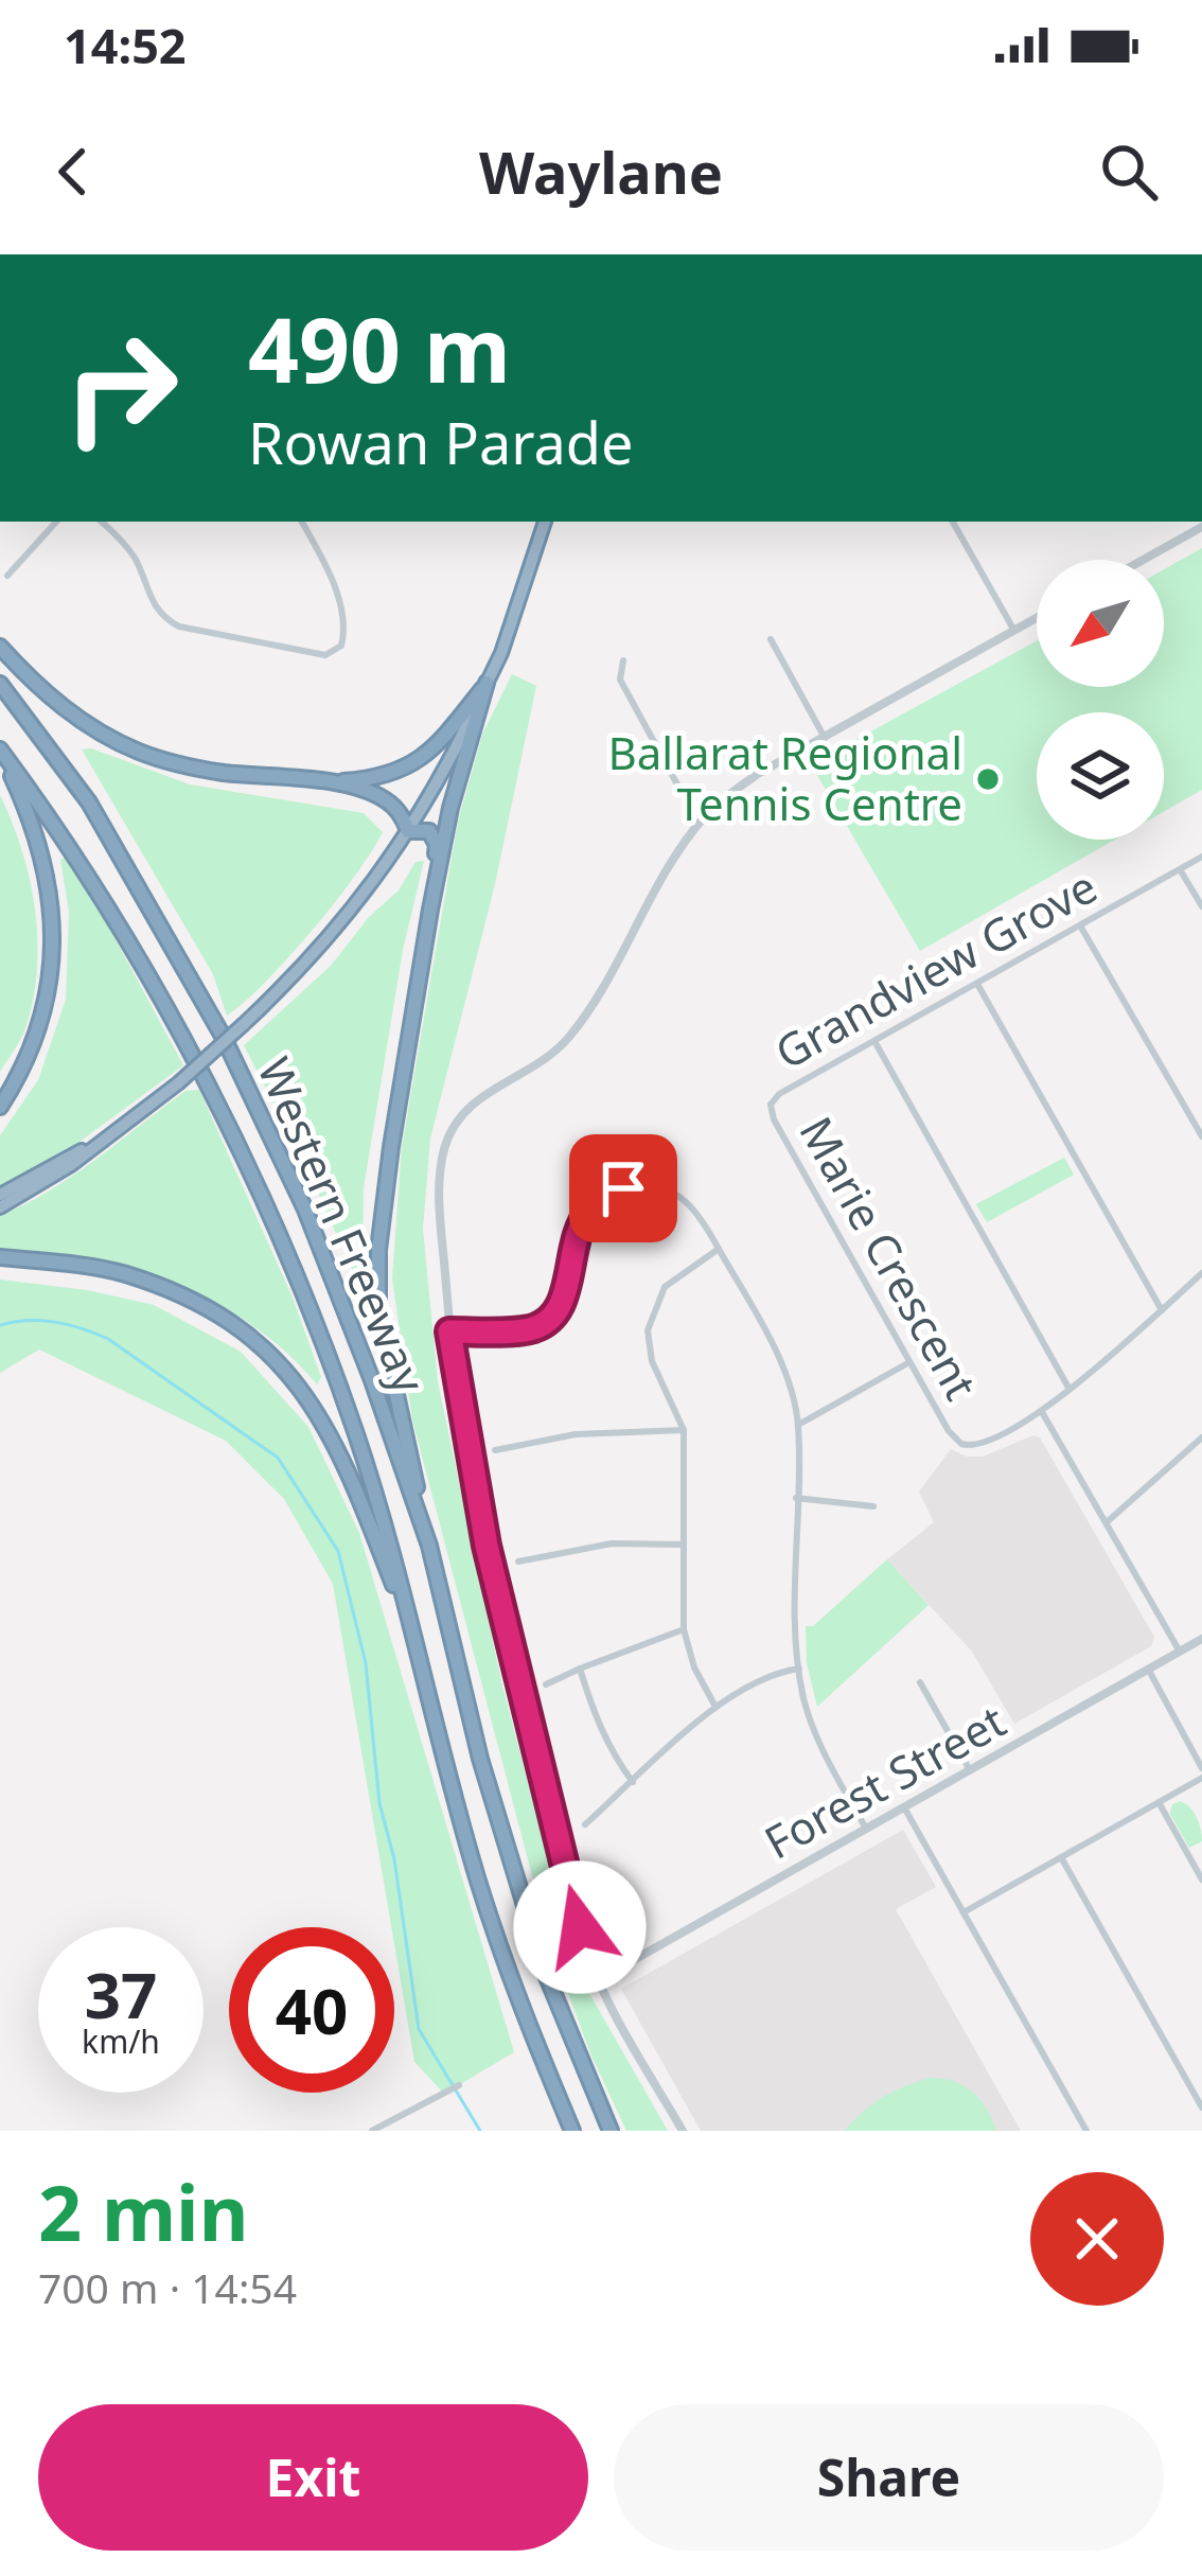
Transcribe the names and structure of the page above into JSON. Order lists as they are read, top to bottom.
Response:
{
  "streets": {
    "highway": ["Western Freeway"],
    "street": ["Grandview Grove", "Marie Crescent", "Forest Street"]
  },
  "crossings": [
    ["Grandview Grove", "Marie Crescent"]
  ],
  "places": ["Ballarat Regional Tennis Centre"],
  "north": "bottom left",
  "page": {
    "status": "14:52",
    "header": "Waylane",
    "turn": ["490 m", "Rowan Parade"],
    "speed": "37 km/h",
    "limit": "40",
    "heading": ["2 min", "700 m · 14:54"],
    "buttons": ["Exit", "Share"]
  }
}
